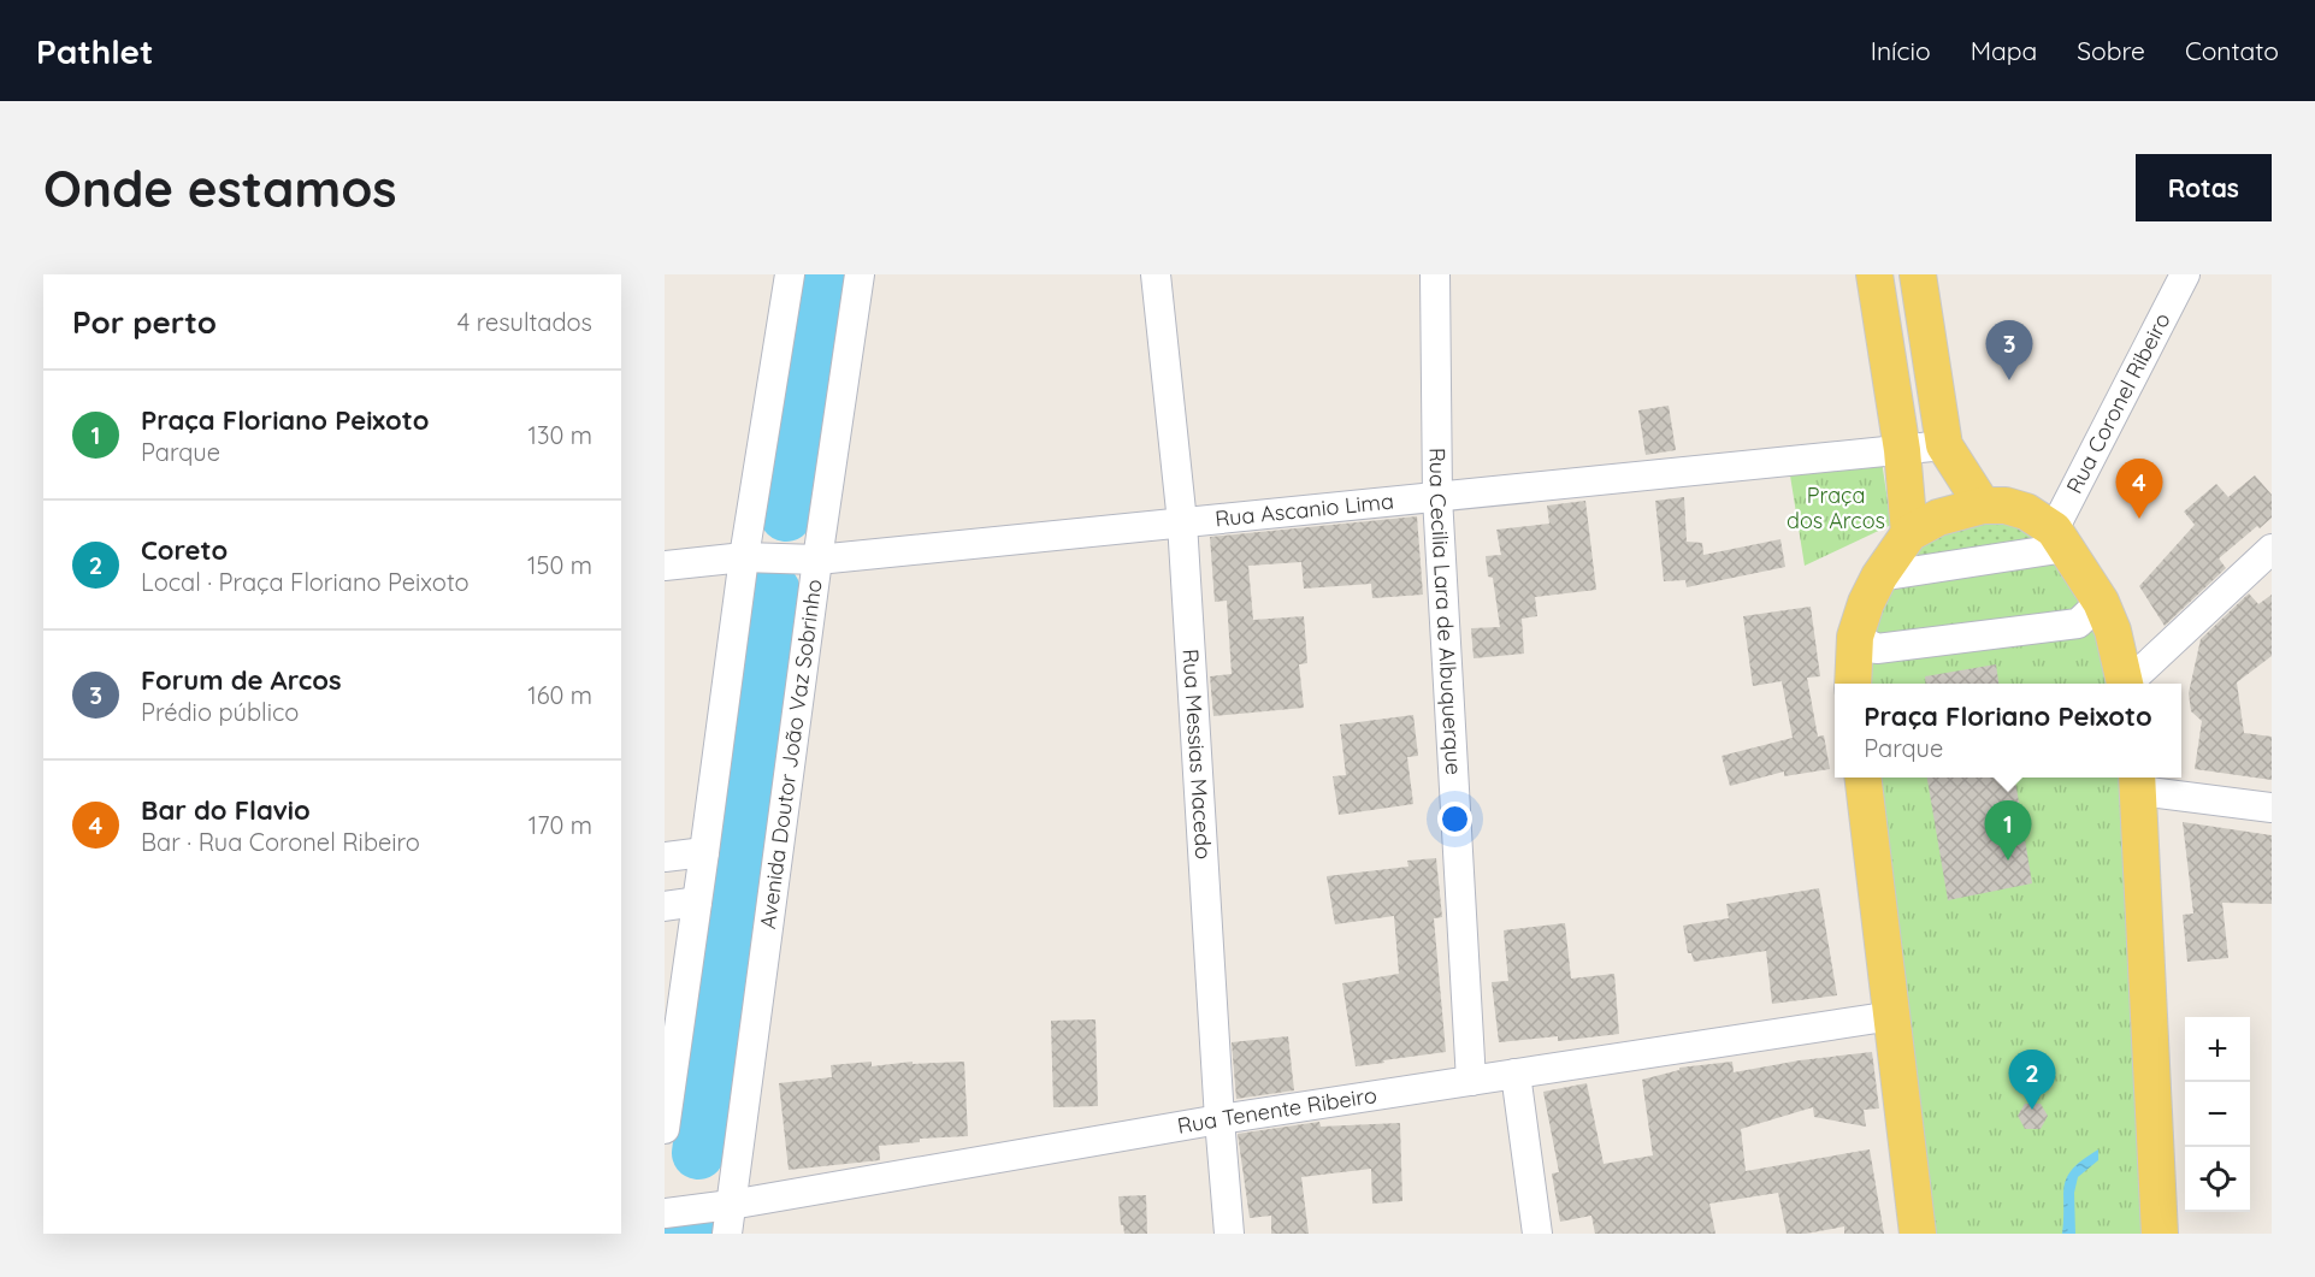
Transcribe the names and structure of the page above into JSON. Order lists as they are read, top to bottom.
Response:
{
  "streets": {
    "street": [
      "Rua Coronel Ribeiro",
      "Rua Ascanio Lima",
      "Rua Cecilia Lara de Albuquerque",
      "Avenida Doutor João Vaz Sobrinho",
      "Rua Messias Macedo",
      "Rua Tenente Ribeiro"
    ]
  },
  "crossings": [
    ["Rua Ascanio Lima", "Rua Cecilia Lara de Albuquerque"],
    ["Rua Ascanio Lima", "Avenida Doutor João Vaz Sobrinho"],
    ["Rua Ascanio Lima", "Rua Messias Macedo"],
    ["Rua Cecilia Lara de Albuquerque", "Rua Tenente Ribeiro"],
    ["Avenida Doutor João Vaz Sobrinho", "Rua Tenente Ribeiro"],
    ["Rua Messias Macedo", "Rua Tenente Ribeiro"]
  ],
  "parks": ["Praça dos Arcos"],
  "page": {
    "header": "Pathlet",
    "nav": [
      "Início",
      "Mapa",
      "Sobre",
      "Contato"
    ],
    "buttons": "Rotas",
    "title": "Onde estamos",
    "heading": ["Por perto", "4 resultados"],
    "pins": [
      "3",
      "4",
      "1",
      "2"
    ],
    "list": [
      {
        "mark": "1",
        "name": "Praça Floriano Peixoto",
        "note": "Parque",
        "value": "130 m"
      },
      {
        "mark": "2",
        "name": "Coreto",
        "note": "Local · Praça Floriano Peixoto",
        "value": "150 m"
      },
      {
        "mark": "3",
        "name": "Forum de Arcos",
        "note": "Prédio público",
        "value": "160 m"
      },
      {
        "mark": "4",
        "name": "Bar do Flavio",
        "note": "Bar · Rua Coronel Ribeiro",
        "value": "170 m"
      }
    ],
    "popup": ["Praça Floriano Peixoto", "Parque"],
    "map_buttons": ["+", "−"]
  }
}
